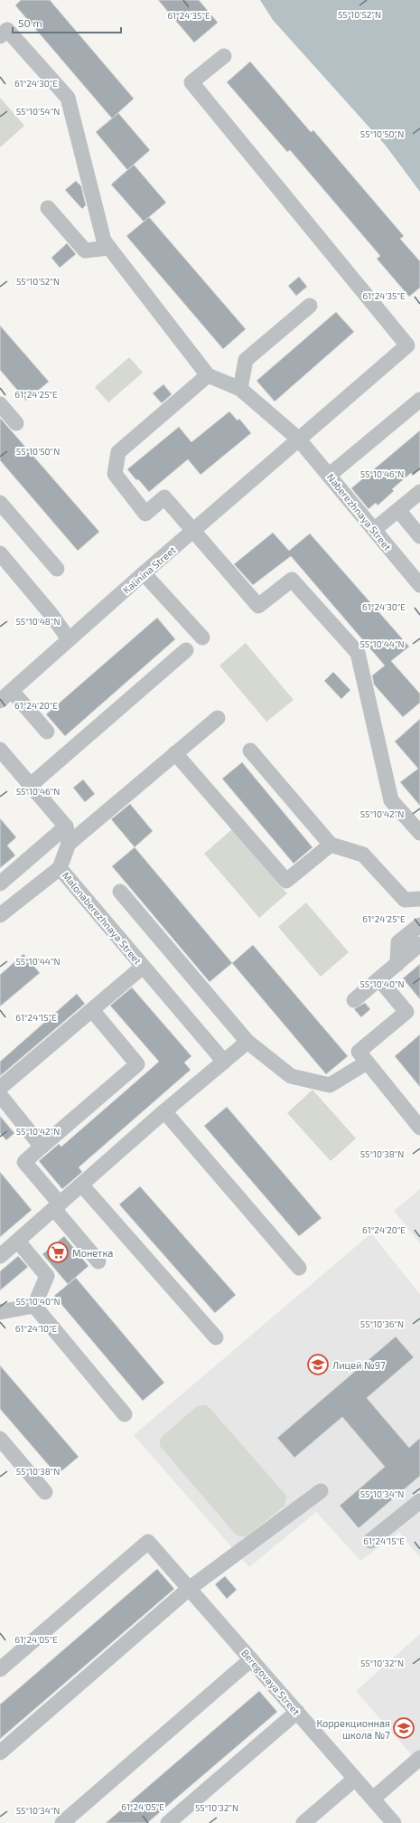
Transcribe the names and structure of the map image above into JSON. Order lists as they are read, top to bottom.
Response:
{
  "streets": {
    "street": [
      "Naberezhnaya Street",
      "Kalinina Street",
      "Malonaberezhnaya Street",
      "Beregovaya Street"
    ]
  },
  "crossings": [
    ["Naberezhnaya Street", "Kalinina Street"]
  ],
  "places": {
    "supermarket": ["Монетка"],
    "school or university": ["Лицей №97", "Коррекционная школа №7"]
  },
  "scale_bar": "50 m",
  "coordinates": [
    "55°10'52\"N",
    "61°24'35\"E",
    "61°24'30\"E",
    "55°10'54\"N",
    "55°10'50\"N",
    "61°24'25\"E",
    "55°10'46\"N",
    "55°10'48\"N",
    "55°10'44\"N",
    "61°24'20\"E",
    "55°10'42\"N",
    "55°10'40\"N",
    "61°24'15\"E",
    "55°10'38\"N",
    "55°10'36\"N",
    "61°24'10\"E",
    "55°10'34\"N",
    "61°24'05\"E",
    "55°10'32\"N"
  ]
}
